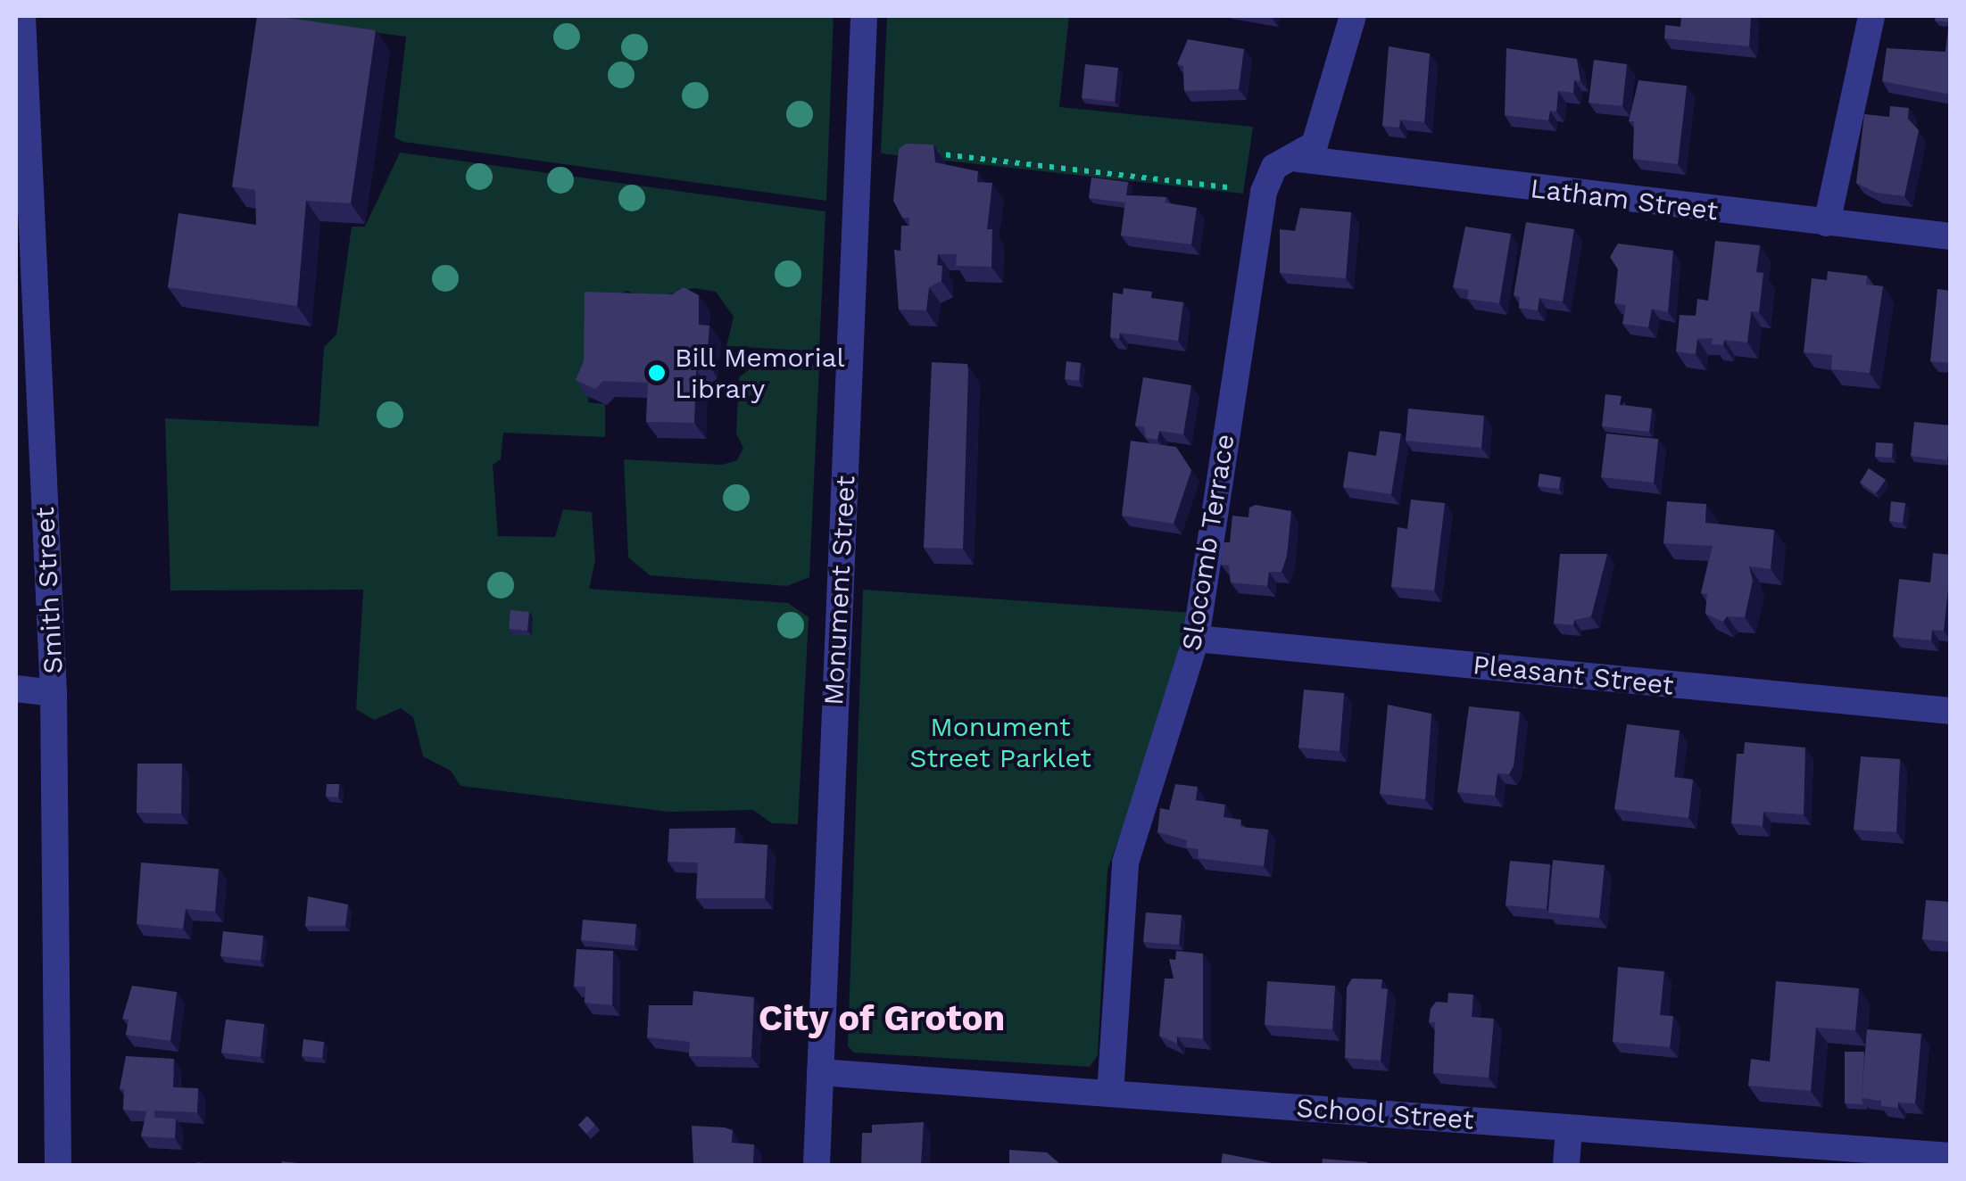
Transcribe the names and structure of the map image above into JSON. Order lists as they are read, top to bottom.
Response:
{
  "streets": {
    "street": [
      "Latham Street",
      "Slocomb Terrace",
      "Smith Street",
      "Monument Street",
      "Pleasant Street",
      "School Street"
    ]
  },
  "crossings": [
    ["Slocomb Terrace", "Pleasant Street"],
    ["Slocomb Terrace", "School Street"],
    ["Monument Street", "School Street"]
  ],
  "districts": ["City of Groton"],
  "parks": ["Monument Street Parklet"],
  "places": ["Bill Memorial Library"]
}
